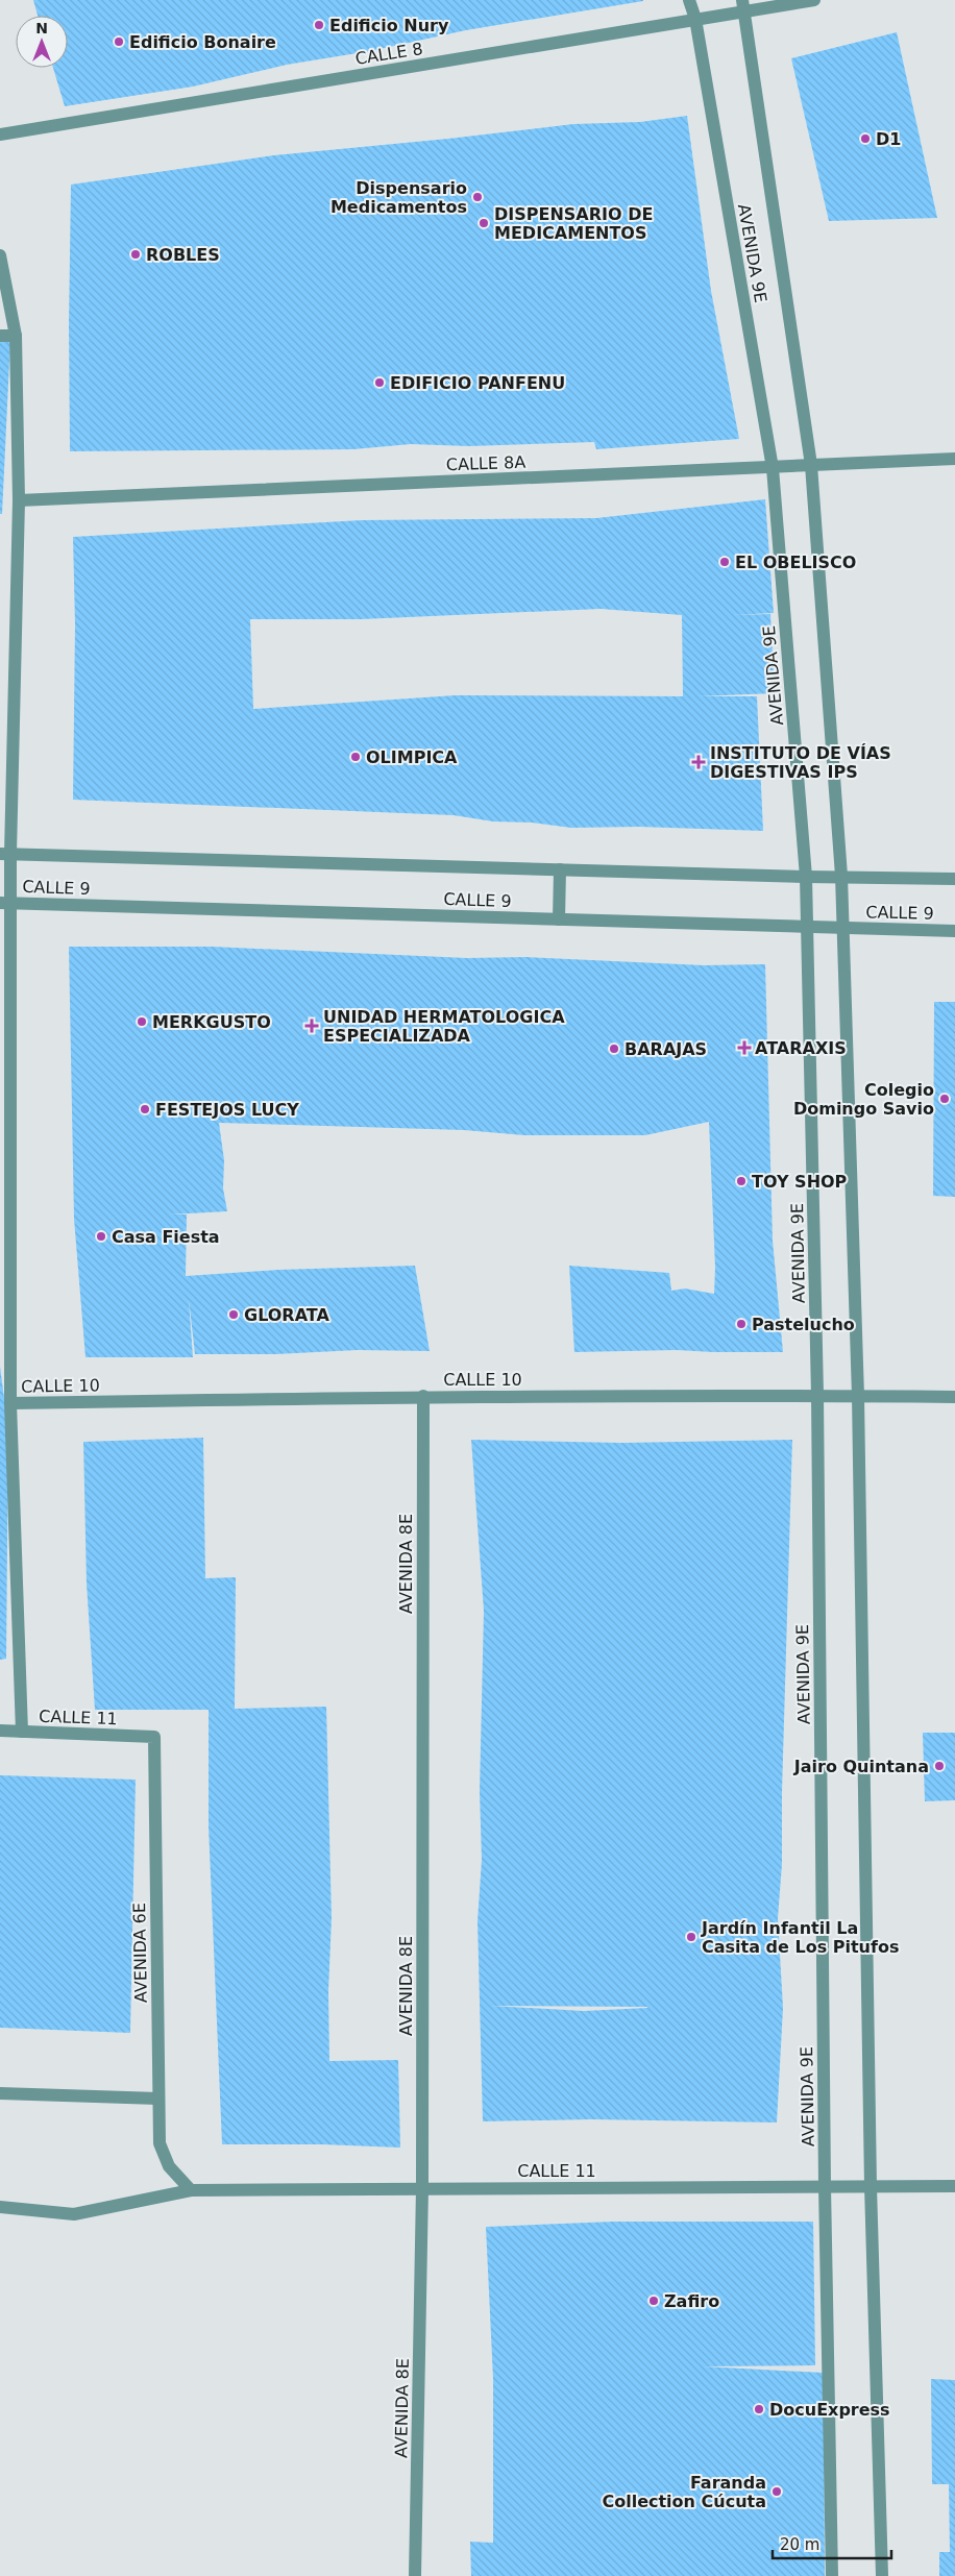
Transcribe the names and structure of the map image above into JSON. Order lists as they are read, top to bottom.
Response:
{
  "streets": {
    "street": [
      "CALLE 8",
      "AVENIDA 9E",
      "CALLE 8A",
      "CALLE 9",
      "CALLE 10",
      "AVENIDA 8E",
      "CALLE 11",
      "AVENIDA 6E"
    ]
  },
  "crossings": [
    ["CALLE 8", "AVENIDA 9E"],
    ["AVENIDA 9E", "CALLE 8A"],
    ["AVENIDA 9E", "CALLE 9"],
    ["AVENIDA 9E", "CALLE 10"],
    ["AVENIDA 9E", "CALLE 11"],
    ["CALLE 10", "AVENIDA 8E"],
    ["AVENIDA 8E", "CALLE 11"],
    ["CALLE 11", "AVENIDA 6E"]
  ],
  "places": {
    "other": [
      "Edificio Nury",
      "Edificio Bonaire",
      "D1",
      "Dispensario Medicamentos",
      "DISPENSARIO DE MEDICAMENTOS",
      "ROBLES",
      "EDIFICIO PANFENU",
      "EL OBELISCO",
      "OLIMPICA",
      "MERKGUSTO",
      "BARAJAS",
      "Colegio Domingo Savio",
      "FESTEJOS LUCY",
      "TOY SHOP",
      "Casa Fiesta",
      "GLORATA",
      "Pastelucho",
      "Jairo Quintana",
      "Jardín Infantil La Casita de Los Pitufos",
      "Zafiro",
      "DocuExpress",
      "Faranda Collection Cúcuta"
    ],
    "health": ["INSTITUTO DE VÍAS DIGESTIVAS IPS", "UNIDAD HERMATOLOGICA ESPECIALIZADA", "ATARAXIS"]
  },
  "scale_bar": "20 m",
  "north": "top"
}
